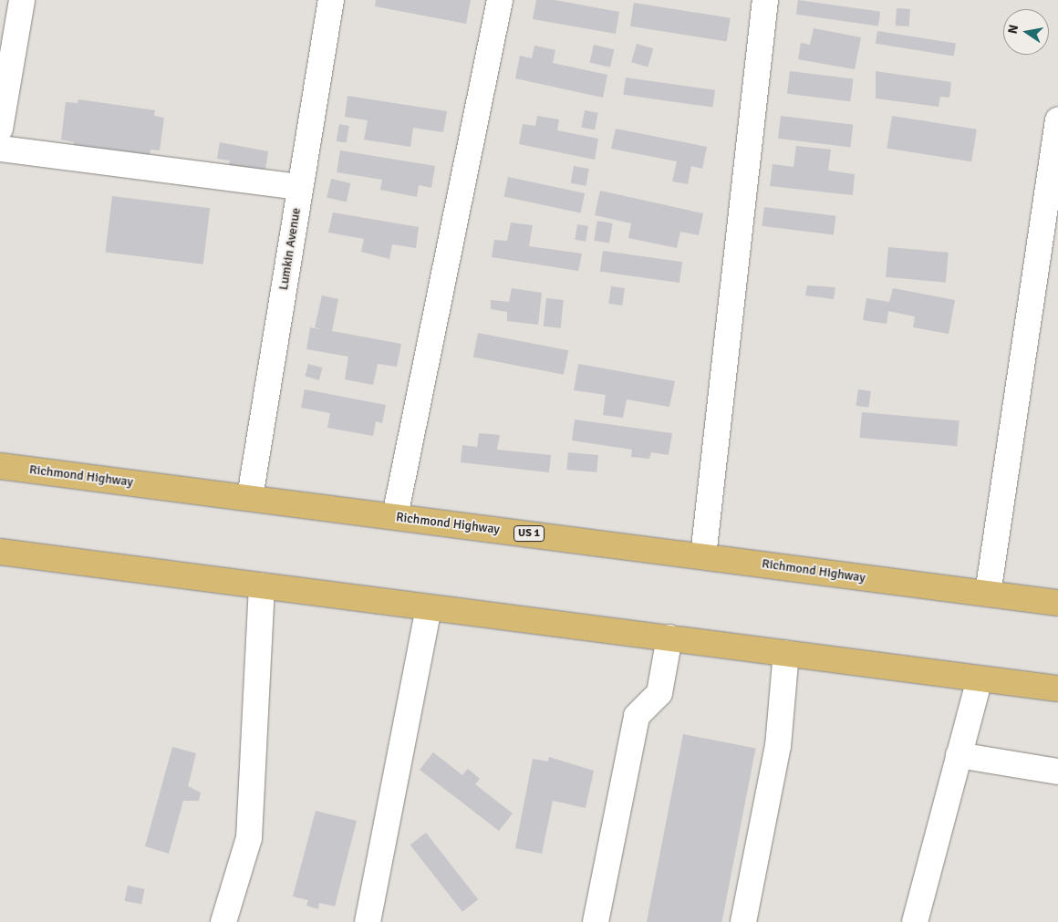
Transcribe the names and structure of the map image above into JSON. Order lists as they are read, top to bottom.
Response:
{
  "streets": {
    "main road": ["Richmond Highway", "US 1"],
    "street": ["Lumkin Avenue"]
  },
  "crossings": [
    ["Lumkin Avenue", "Richmond Highway"]
  ],
  "north": "left"
}
